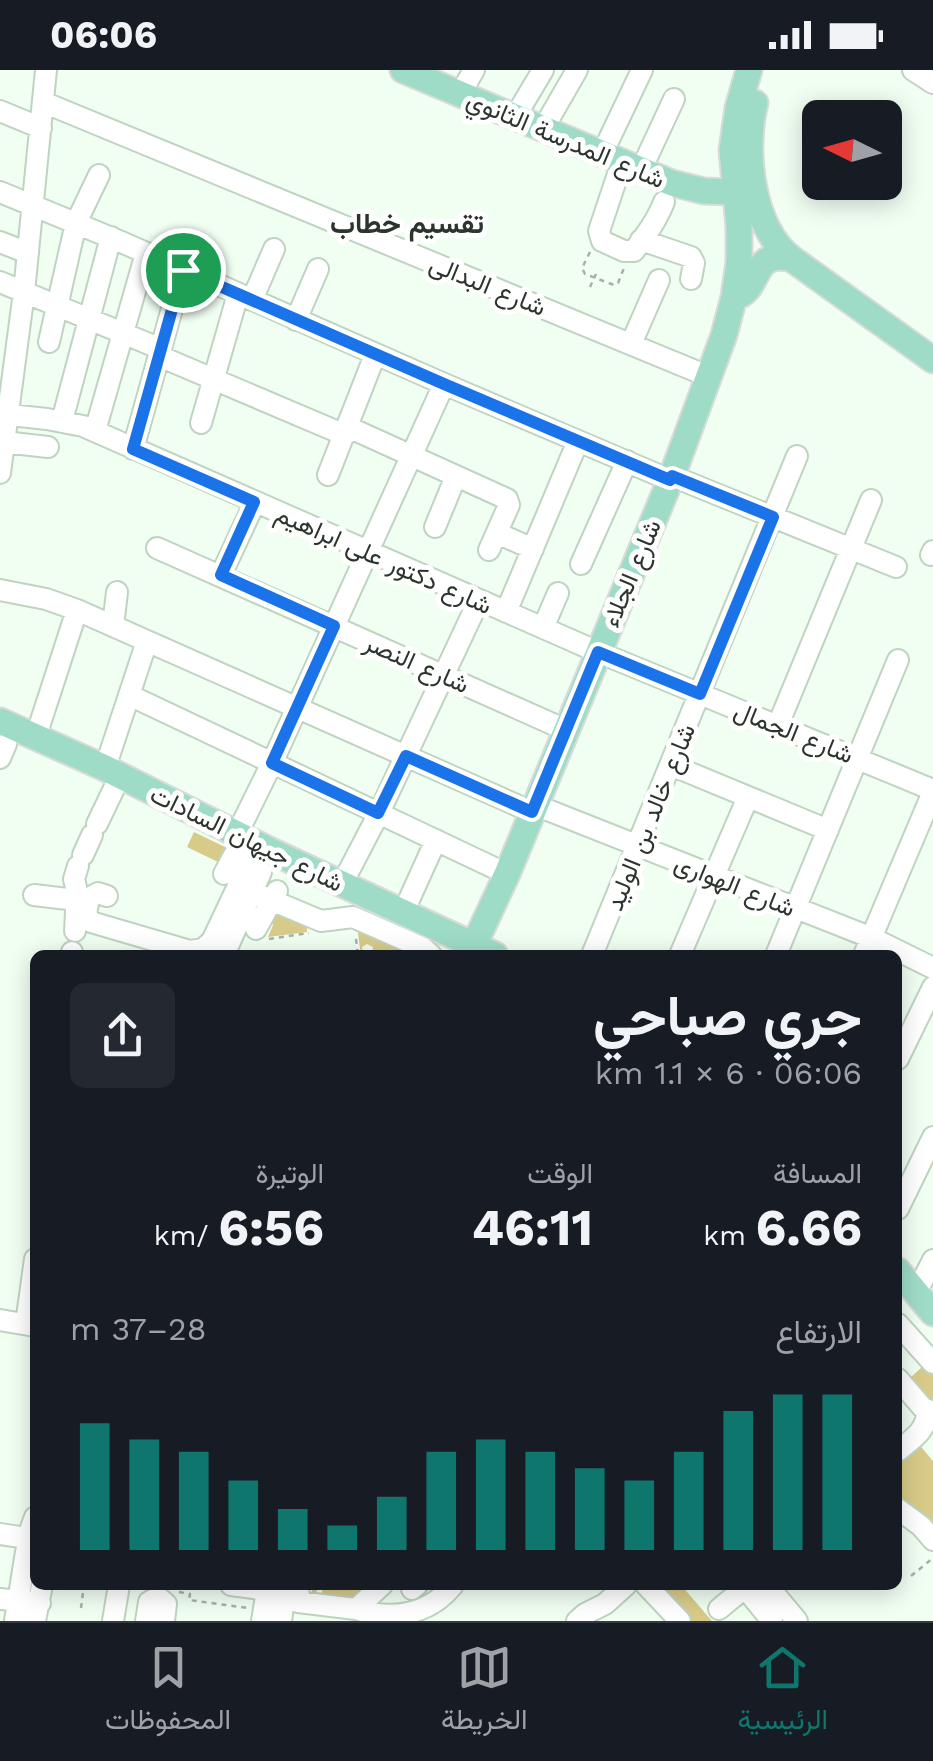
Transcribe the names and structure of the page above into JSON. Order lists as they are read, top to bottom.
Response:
{
  "streets": {
    "main road": ["شارع المدرسة الثانوي", "شارع الجلاء", "شارع جيهان السادات"],
    "street": [
      "شارع البدالى",
      "شارع دكتور على ابراهيم",
      "شارع النصر",
      "شارع الجمال",
      "شارع خالد بن الوليد",
      "شارع الهوارى"
    ]
  },
  "crossings": [
    ["شارع المدرسة الثانوي", "شارع الجلاء"],
    ["شارع البدالى", "شارع الجلاء"],
    ["شارع دكتور على ابراهيم", "شارع الجلاء"],
    ["شارع دكتور على ابراهيم", "شارع الجمال"],
    ["شارع الجلاء", "شارع النصر"],
    ["شارع الجلاء", "شارع الجمال"],
    ["شارع الجلاء", "شارع جيهان السادات"],
    ["شارع الجلاء", "شارع الهوارى"],
    ["شارع الجمال", "شارع خالد بن الوليد"],
    ["شارع خالد بن الوليد", "شارع الهوارى"]
  ],
  "districts": ["تقسيم خطاب"],
  "north": "left",
  "page": {
    "status": "06:06",
    "heading": ["جري صباحي", "06:06 · 6 × 1.1 km"],
    "stats": [
      ["المسافة", "6.66 km"],
      ["الوقت", "46:11"],
      ["الوتيرة", "6:56 /km"]
    ],
    "chart": ["الارتفاع", "28–37 m"],
    "tabs": ["الرئيسية", "الخريطة", "المحفوظات"]
  }
}
